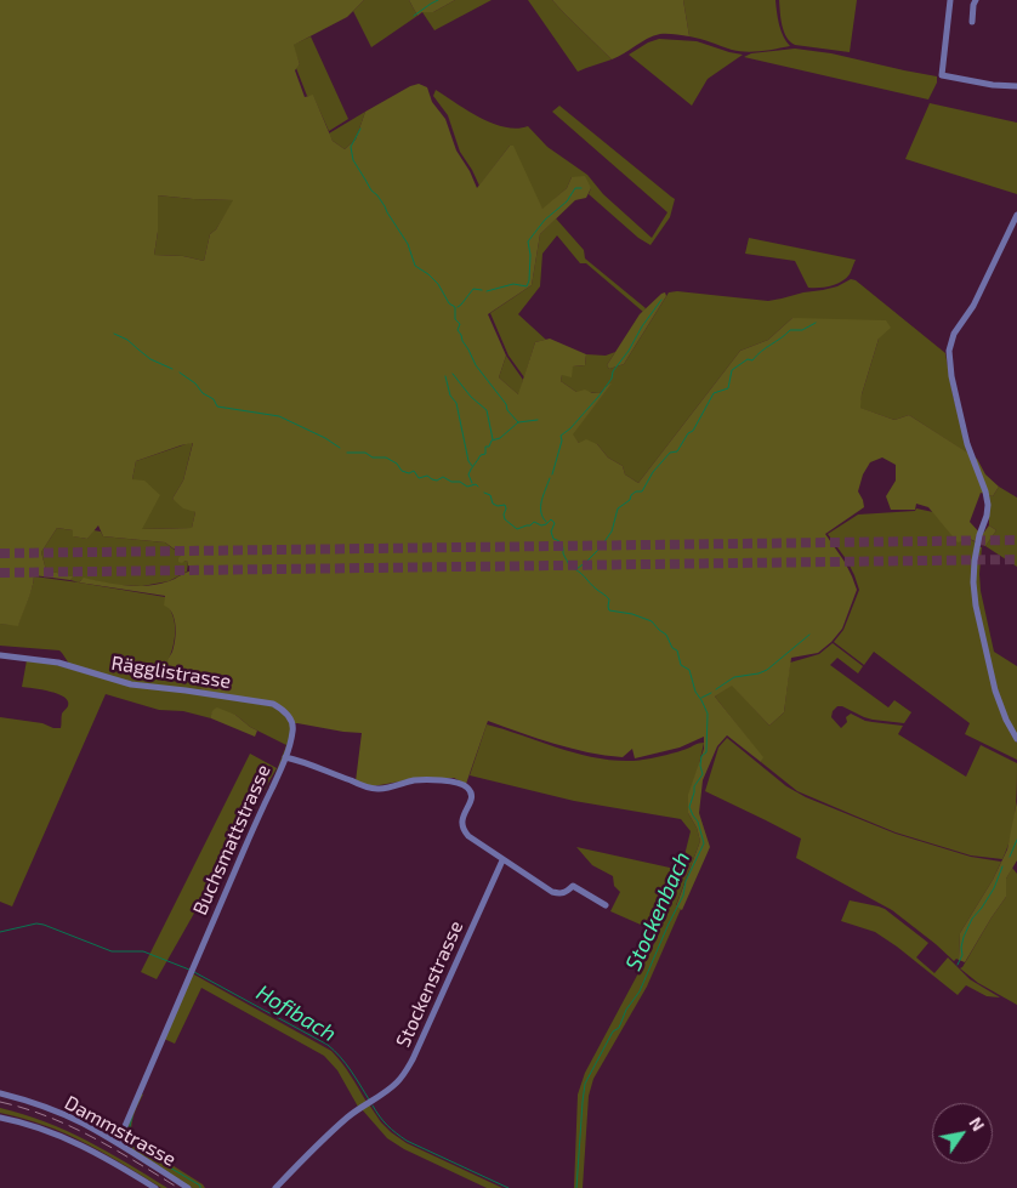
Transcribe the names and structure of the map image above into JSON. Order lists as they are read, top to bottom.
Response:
{
  "streets": {
    "street": [
      "Rägglistrasse",
      "Buchsmattstrasse",
      "Stockenstrasse",
      "Dammstrasse"
    ]
  },
  "crossings": [
    ["Rägglistrasse", "Buchsmattstrasse"],
    ["Buchsmattstrasse", "Dammstrasse"]
  ],
  "water": ["Stockenbach", "Hofibach"],
  "north": "top right"
}
